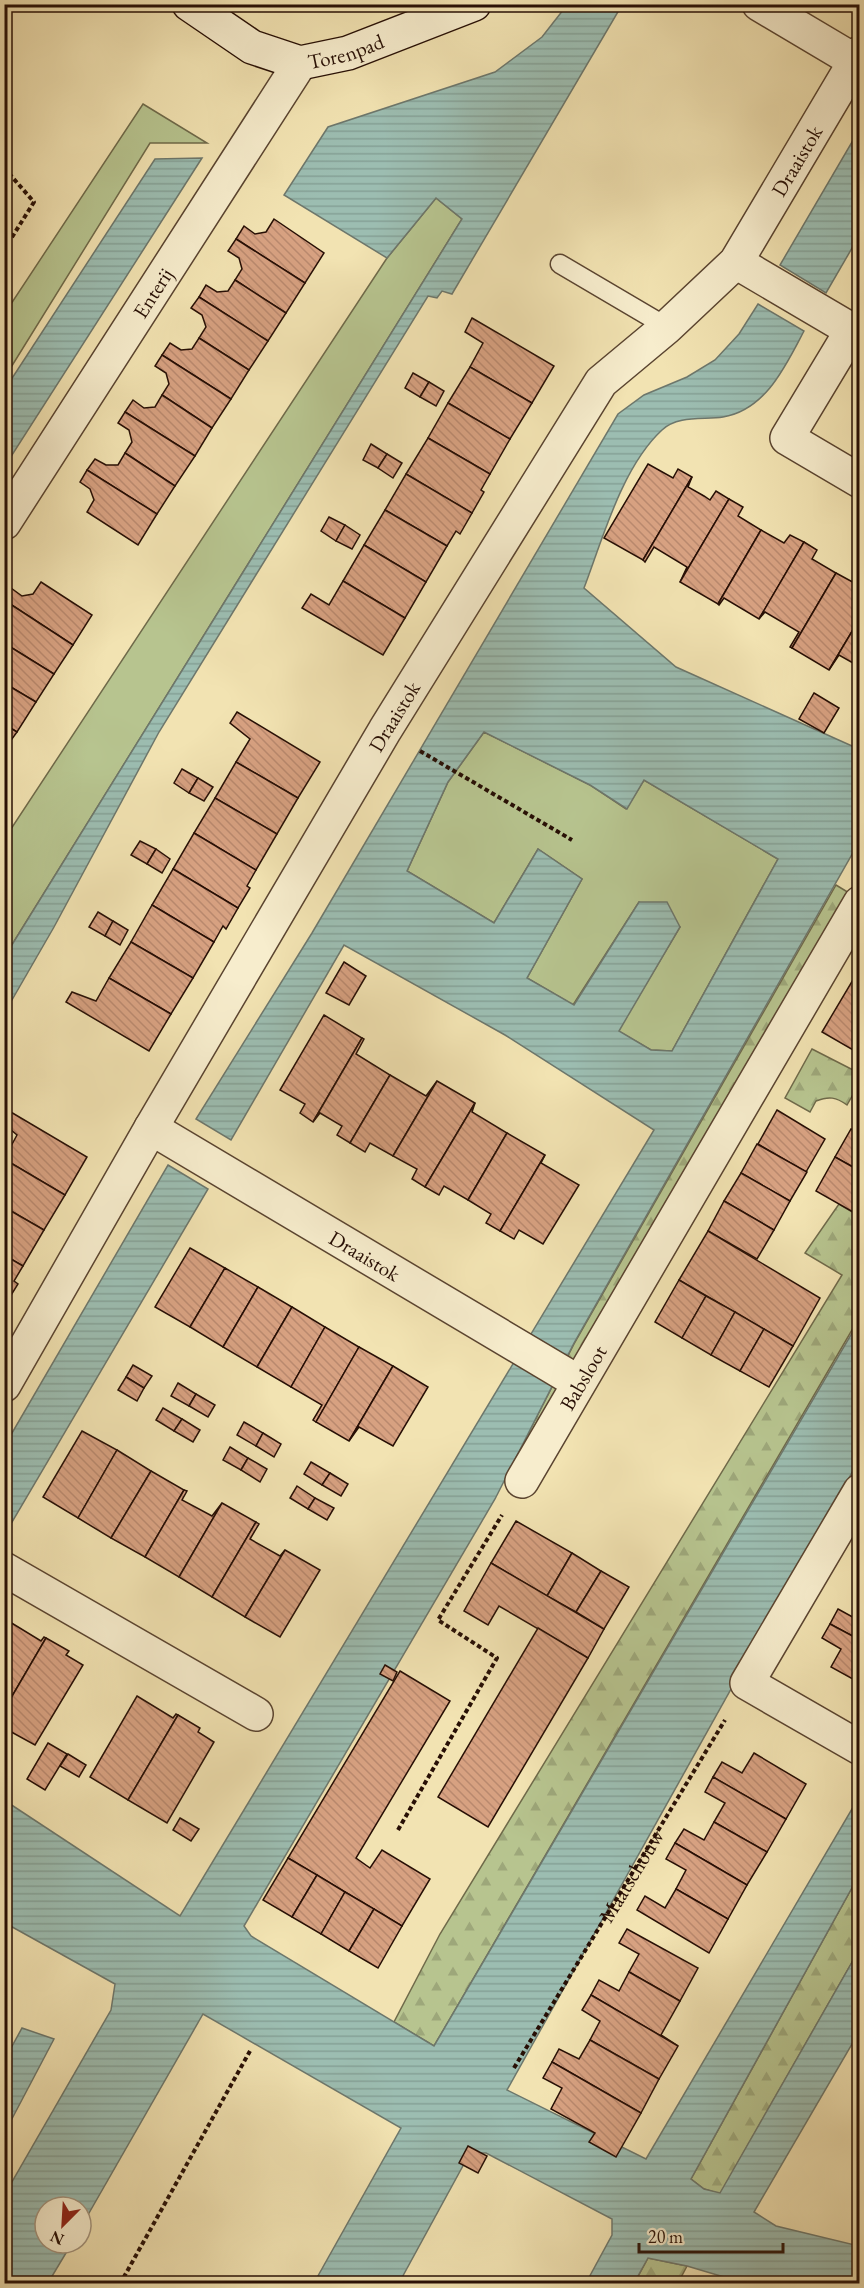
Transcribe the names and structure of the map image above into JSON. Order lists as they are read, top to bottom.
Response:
{
  "streets": {
    "street": [
      "Torenpad",
      "Draaistok",
      "Enterij",
      "Babsloot"
    ],
    "path": ["Maatschouw"]
  },
  "crossings": [
    ["Torenpad", "Enterij"],
    ["Draaistok", "Babsloot"]
  ],
  "scale_bar": "20 m",
  "north": "bottom left"
}
